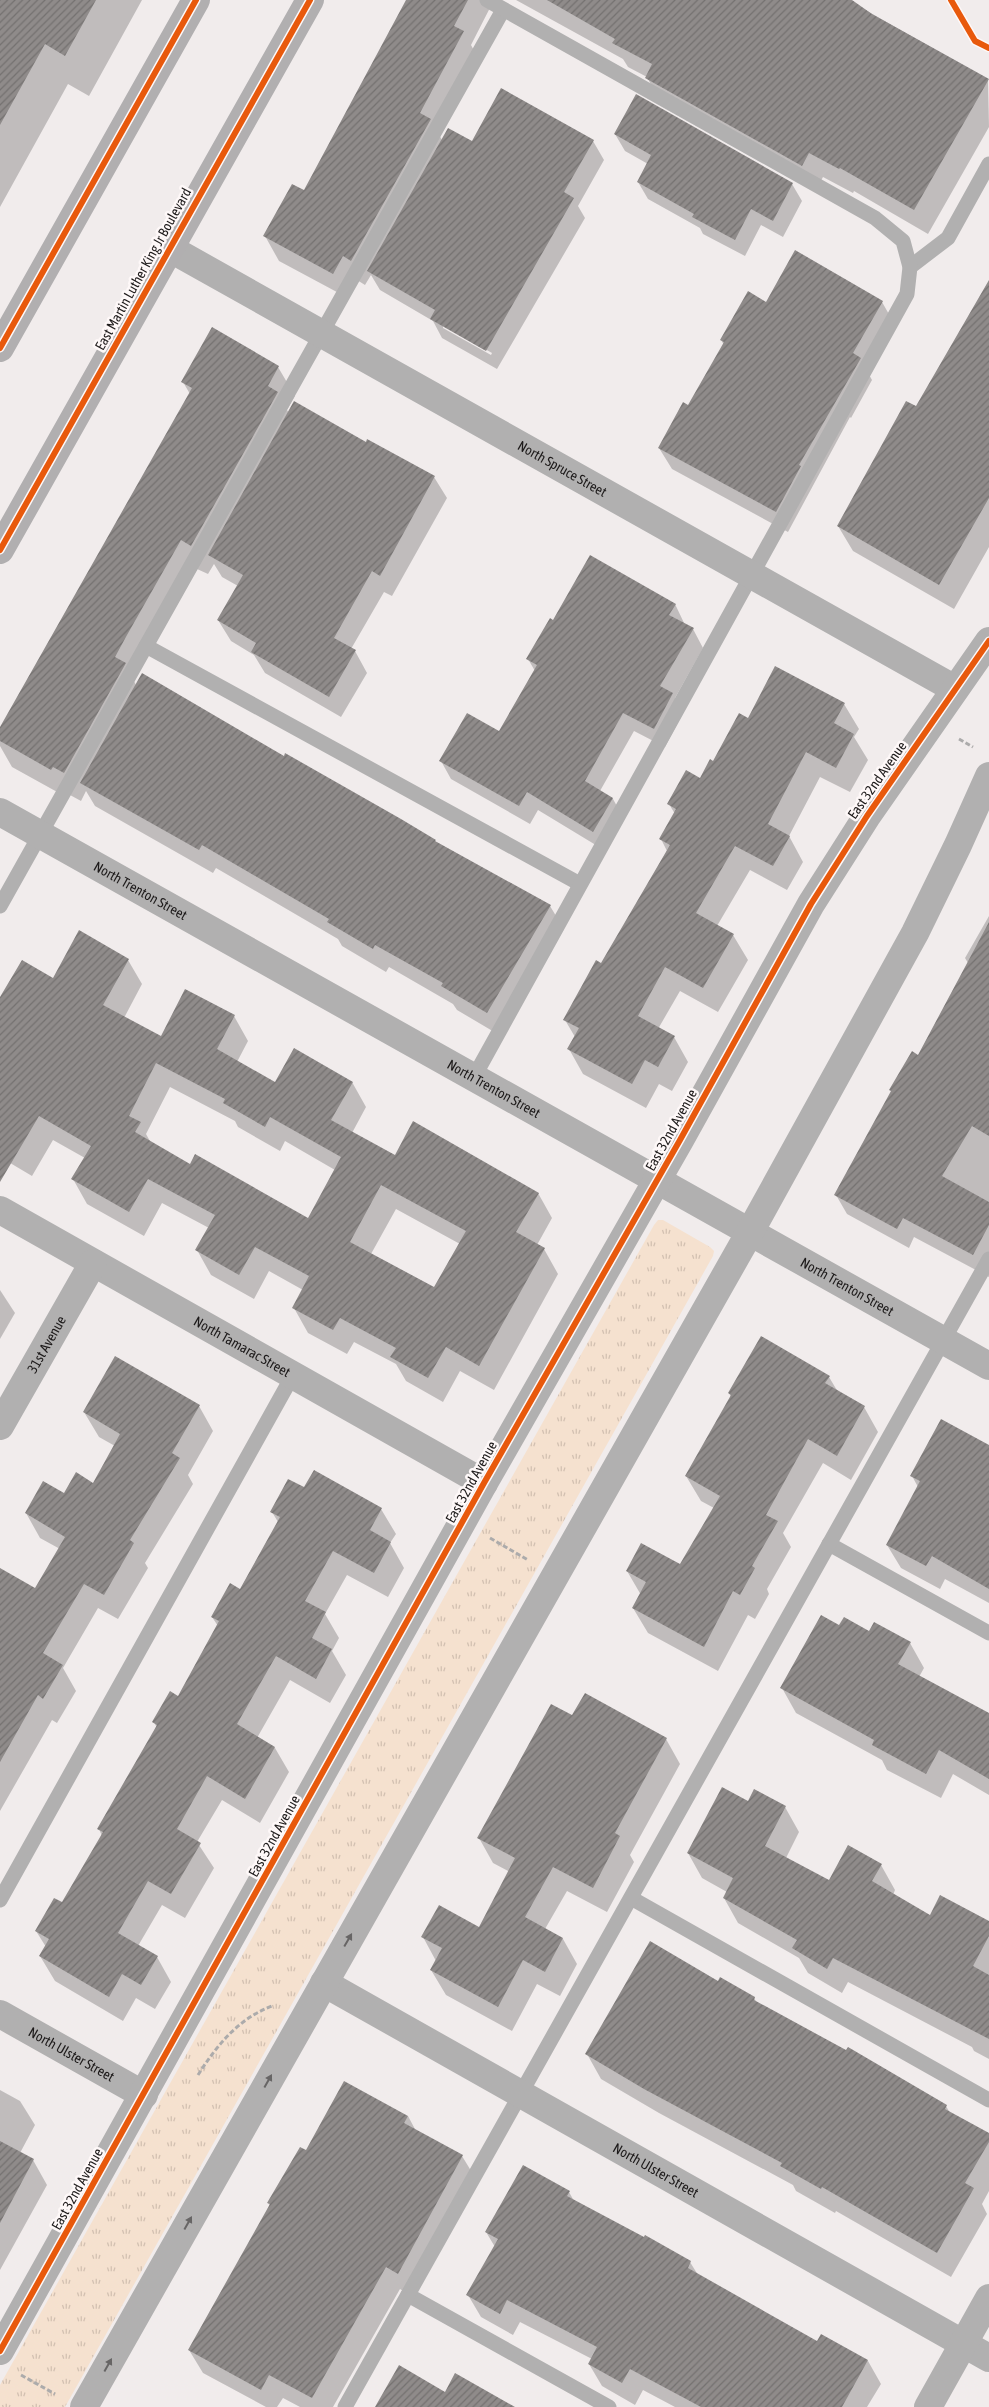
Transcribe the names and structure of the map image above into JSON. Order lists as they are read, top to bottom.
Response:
{
  "streets": {
    "main road": ["East Martin Luther King Jr Boulevard"],
    "street": [
      "North Spruce Street",
      "East 32nd Avenue",
      "North Trenton Street",
      "31st Avenue",
      "North Tamarac Street",
      "North Ulster Street"
    ]
  },
  "crossings": [
    ["East Martin Luther King Jr Boulevard", "North Spruce Street"],
    ["North Spruce Street", "East 32nd Avenue"],
    ["East 32nd Avenue", "North Trenton Street"],
    ["East 32nd Avenue", "North Tamarac Street"],
    ["East 32nd Avenue", "North Ulster Street"],
    ["31st Avenue", "North Tamarac Street"]
  ]
}
